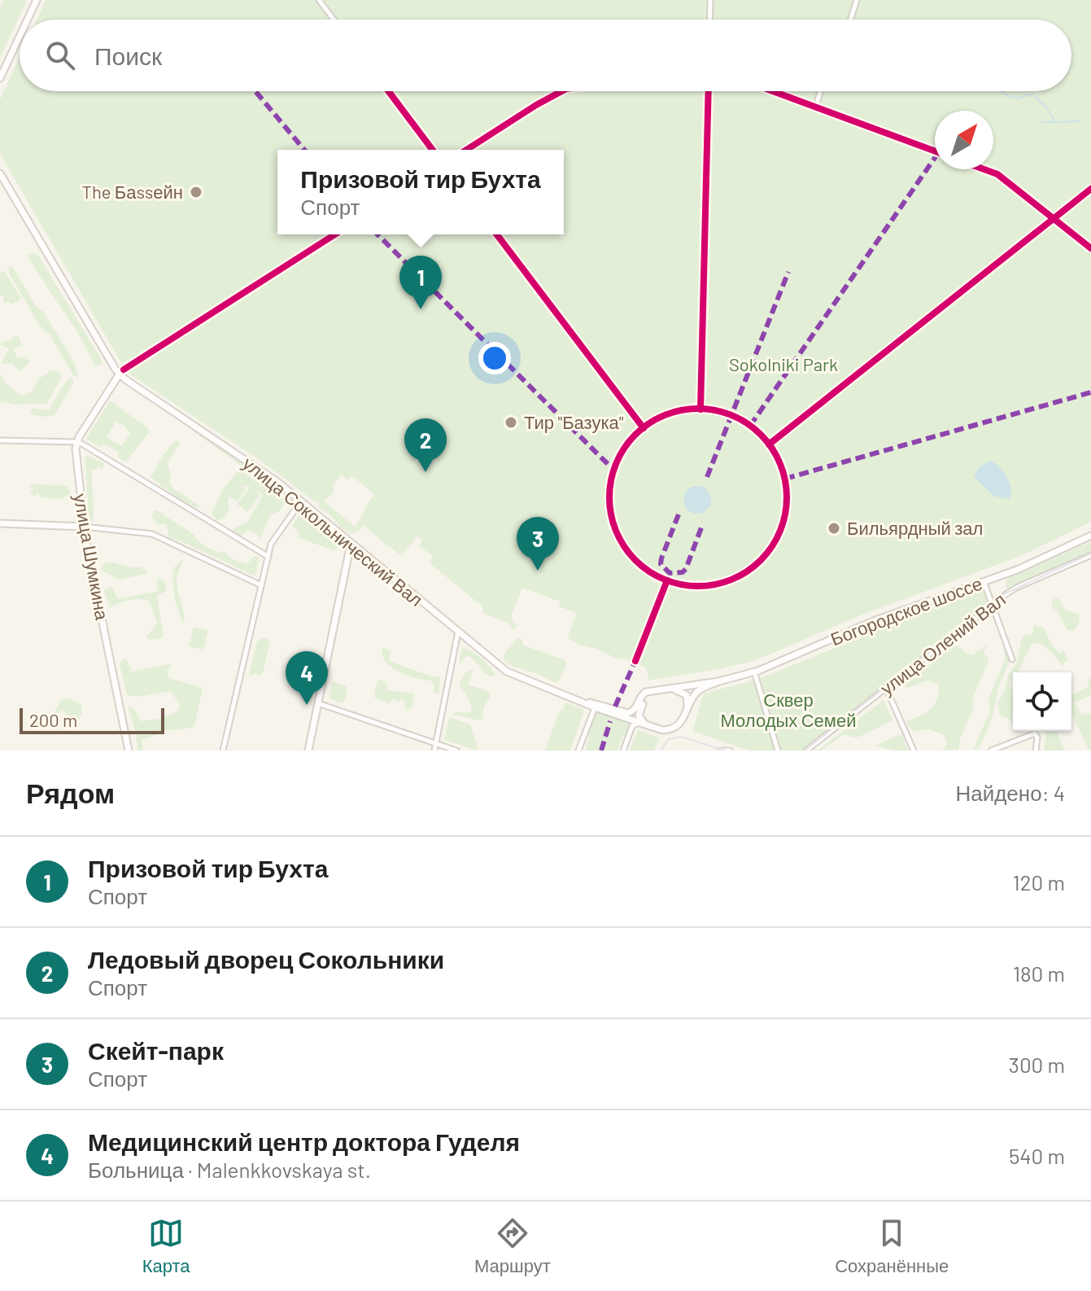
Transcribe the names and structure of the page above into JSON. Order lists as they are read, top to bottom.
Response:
{
  "streets": {
    "main road": ["улица Сокольнический Вал", "улица Шумкина", "Богородское шоссе"],
    "street": ["улица Олений Вал"]
  },
  "crossings": [
    ["улица Сокольнический Вал", "Богородское шоссе"]
  ],
  "parks": ["Sokolniki Park", "Сквер Молодых Семей"],
  "places": ["The Баssейн", "Тир \"Базука\"", "Бильярдный зал"],
  "scale_bar": "200 m",
  "north": "top right",
  "page": {
    "search": "Поиск",
    "popup": ["Призовой тир Бухта", "Спорт"],
    "pins": [
      "1",
      "2",
      "3",
      "4"
    ],
    "scale": "200 m",
    "heading": ["Рядом", "Найдено: 4"],
    "list": [
      {
        "mark": "1",
        "name": "Призовой тир Бухта",
        "note": "Спорт",
        "value": "120 m"
      },
      {
        "mark": "2",
        "name": "Ледовый дворец Сокольники",
        "note": "Спорт",
        "value": "180 m"
      },
      {
        "mark": "3",
        "name": "Скейт-парк",
        "note": "Спорт",
        "value": "300 m"
      },
      {
        "mark": "4",
        "name": "Медицинский центр доктора Гуделя",
        "note": "Больница · Malenkkovskaya st.",
        "value": "540 m"
      }
    ],
    "nav": ["Карта", "Маршрут", "Сохранённые"]
  }
}
